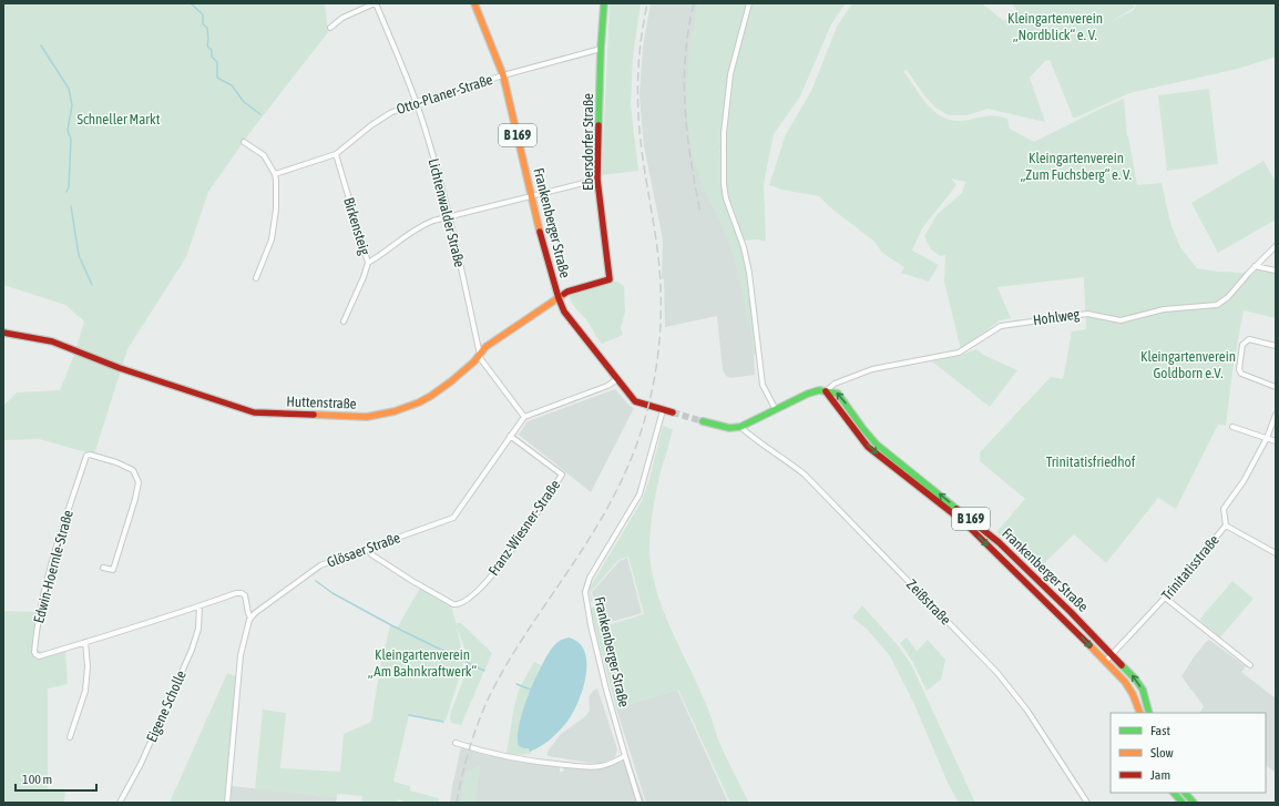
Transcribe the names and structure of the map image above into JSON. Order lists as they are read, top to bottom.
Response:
{
  "streets": {
    "main road": [
      "B 169",
      "Ebersdorfer Straße",
      "Frankenberger Straße",
      "Huttenstraße"
    ],
    "street": [
      "Otto-Planer-Straße",
      "Lichtenwalder Straße",
      "Birkensteig",
      "Hohlweg",
      "Franz-Wiesner-Straße",
      "Glösaer Straße",
      "Edwin-Hoernle-Straße",
      "Trinitatisstraße",
      "Zeißstraße",
      "Eigene Scholle"
    ]
  },
  "crossings": [
    ["Otto-Planer-Straße", "Ebersdorfer Straße"],
    ["Otto-Planer-Straße", "Lichtenwalder Straße"],
    ["Otto-Planer-Straße", "Frankenberger Straße"],
    ["Otto-Planer-Straße", "Birkensteig"],
    ["Ebersdorfer Straße", "Huttenstraße"],
    ["Lichtenwalder Straße", "Huttenstraße"],
    ["Lichtenwalder Straße", "Glösaer Straße"],
    ["Frankenberger Straße", "Hohlweg"],
    ["Frankenberger Straße", "Huttenstraße"],
    ["Frankenberger Straße", "Trinitatisstraße"],
    ["Franz-Wiesner-Straße", "Glösaer Straße"],
    ["Glösaer Straße", "Edwin-Hoernle-Straße"],
    ["Edwin-Hoernle-Straße", "Eigene Scholle"]
  ],
  "parks": [
    "Kleingartenverein „Nordblick“ e. V.",
    "Schneller Markt",
    "Kleingartenverein „Zum Fuchsberg“ e. V.",
    "Kleingartenverein Goldborn e.V.",
    "Trinitatisfriedhof",
    "Kleingartenverein „Am Bahnkraftwerk“"
  ],
  "legend": ["Fast", "Slow", "Jam"],
  "scale_bar": "100 m"
}
